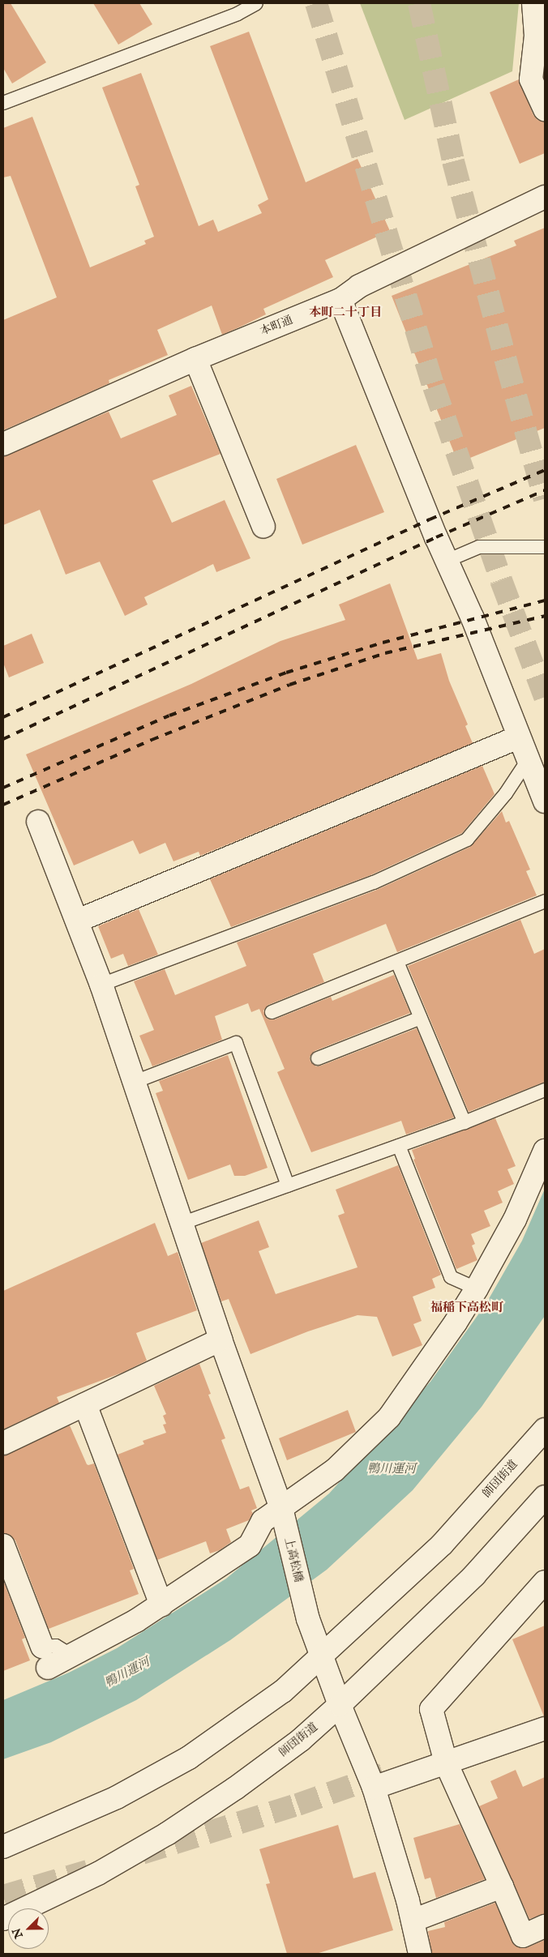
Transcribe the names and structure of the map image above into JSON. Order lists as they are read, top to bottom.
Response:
{
  "streets": {
    "street": ["本町通", "師団街道", "上高松橋"]
  },
  "crossings": [
    ["師団街道", "上高松橋"]
  ],
  "districts": ["本町二十丁目", "福稲下高松町"],
  "water": ["鴨川運河"],
  "north": "bottom left"
}
